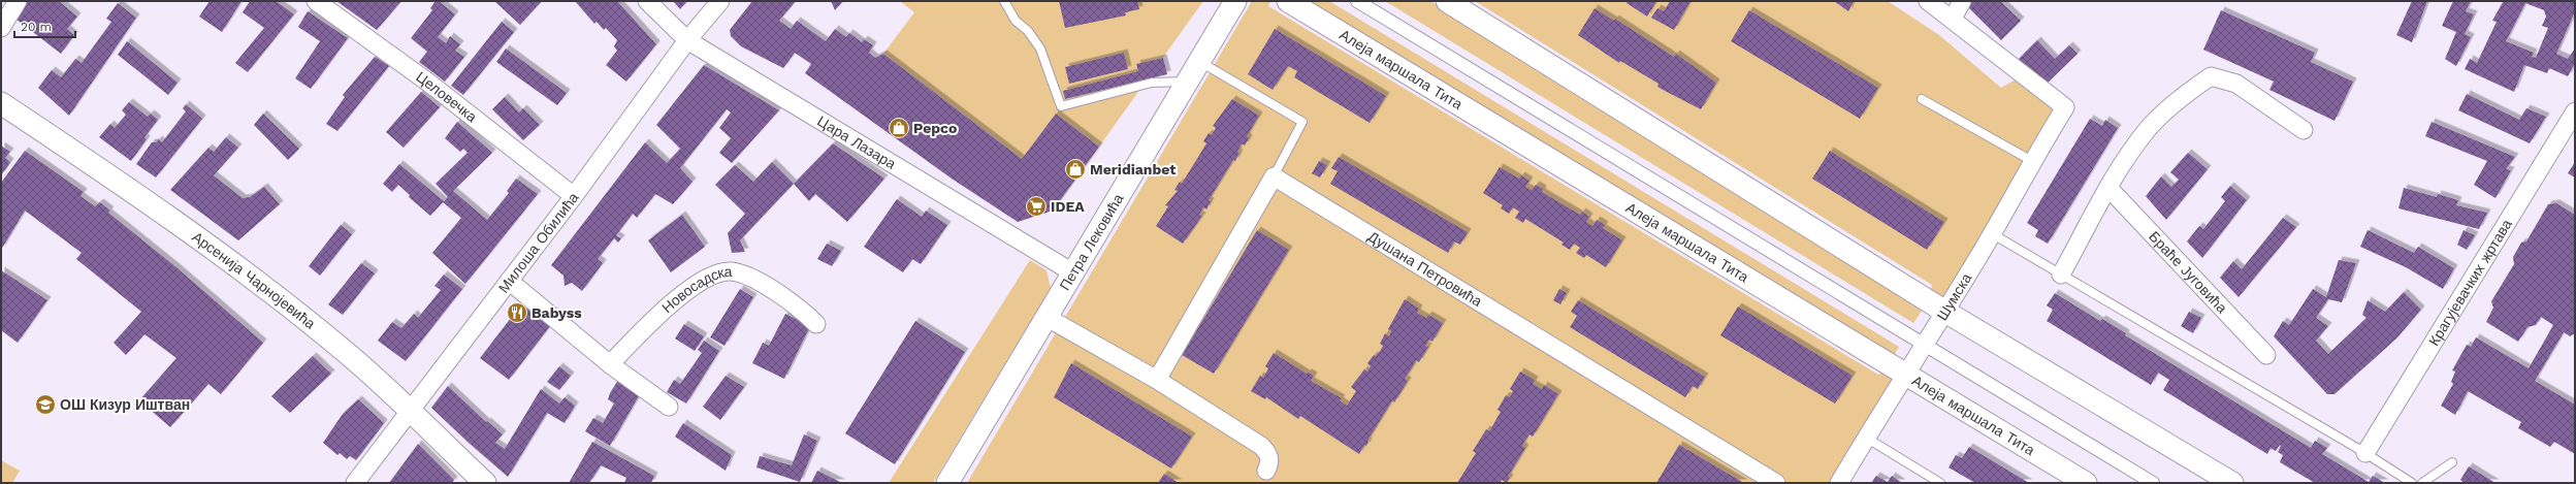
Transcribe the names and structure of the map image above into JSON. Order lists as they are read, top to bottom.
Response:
{
  "streets": {
    "street": [
      "Алеја маршала Тита",
      "Целовечка",
      "Цара Лазара",
      "Милоша Обилића",
      "Петра Лековића",
      "Душана Петровића",
      "Браће Југовића",
      "Арсенија Чарнојевића",
      "Крагујевачких жртава",
      "Новосадска",
      "Шумска"
    ]
  },
  "crossings": [
    ["Алеја маршала Тита", "Шумска"],
    ["Целовечка", "Милоша Обилића"],
    ["Цара Лазара", "Милоша Обилића"],
    ["Цара Лазара", "Петра Лековића"],
    ["Милоша Обилића", "Арсенија Чарнојевића"]
  ],
  "places": {
    "shop": ["Pepco", "Meridianbet"],
    "supermarket": ["IDEA"],
    "restaurant": ["Babyss"],
    "school or university": ["ОШ Кизур Иштван"]
  },
  "scale_bar": "20 m"
}
